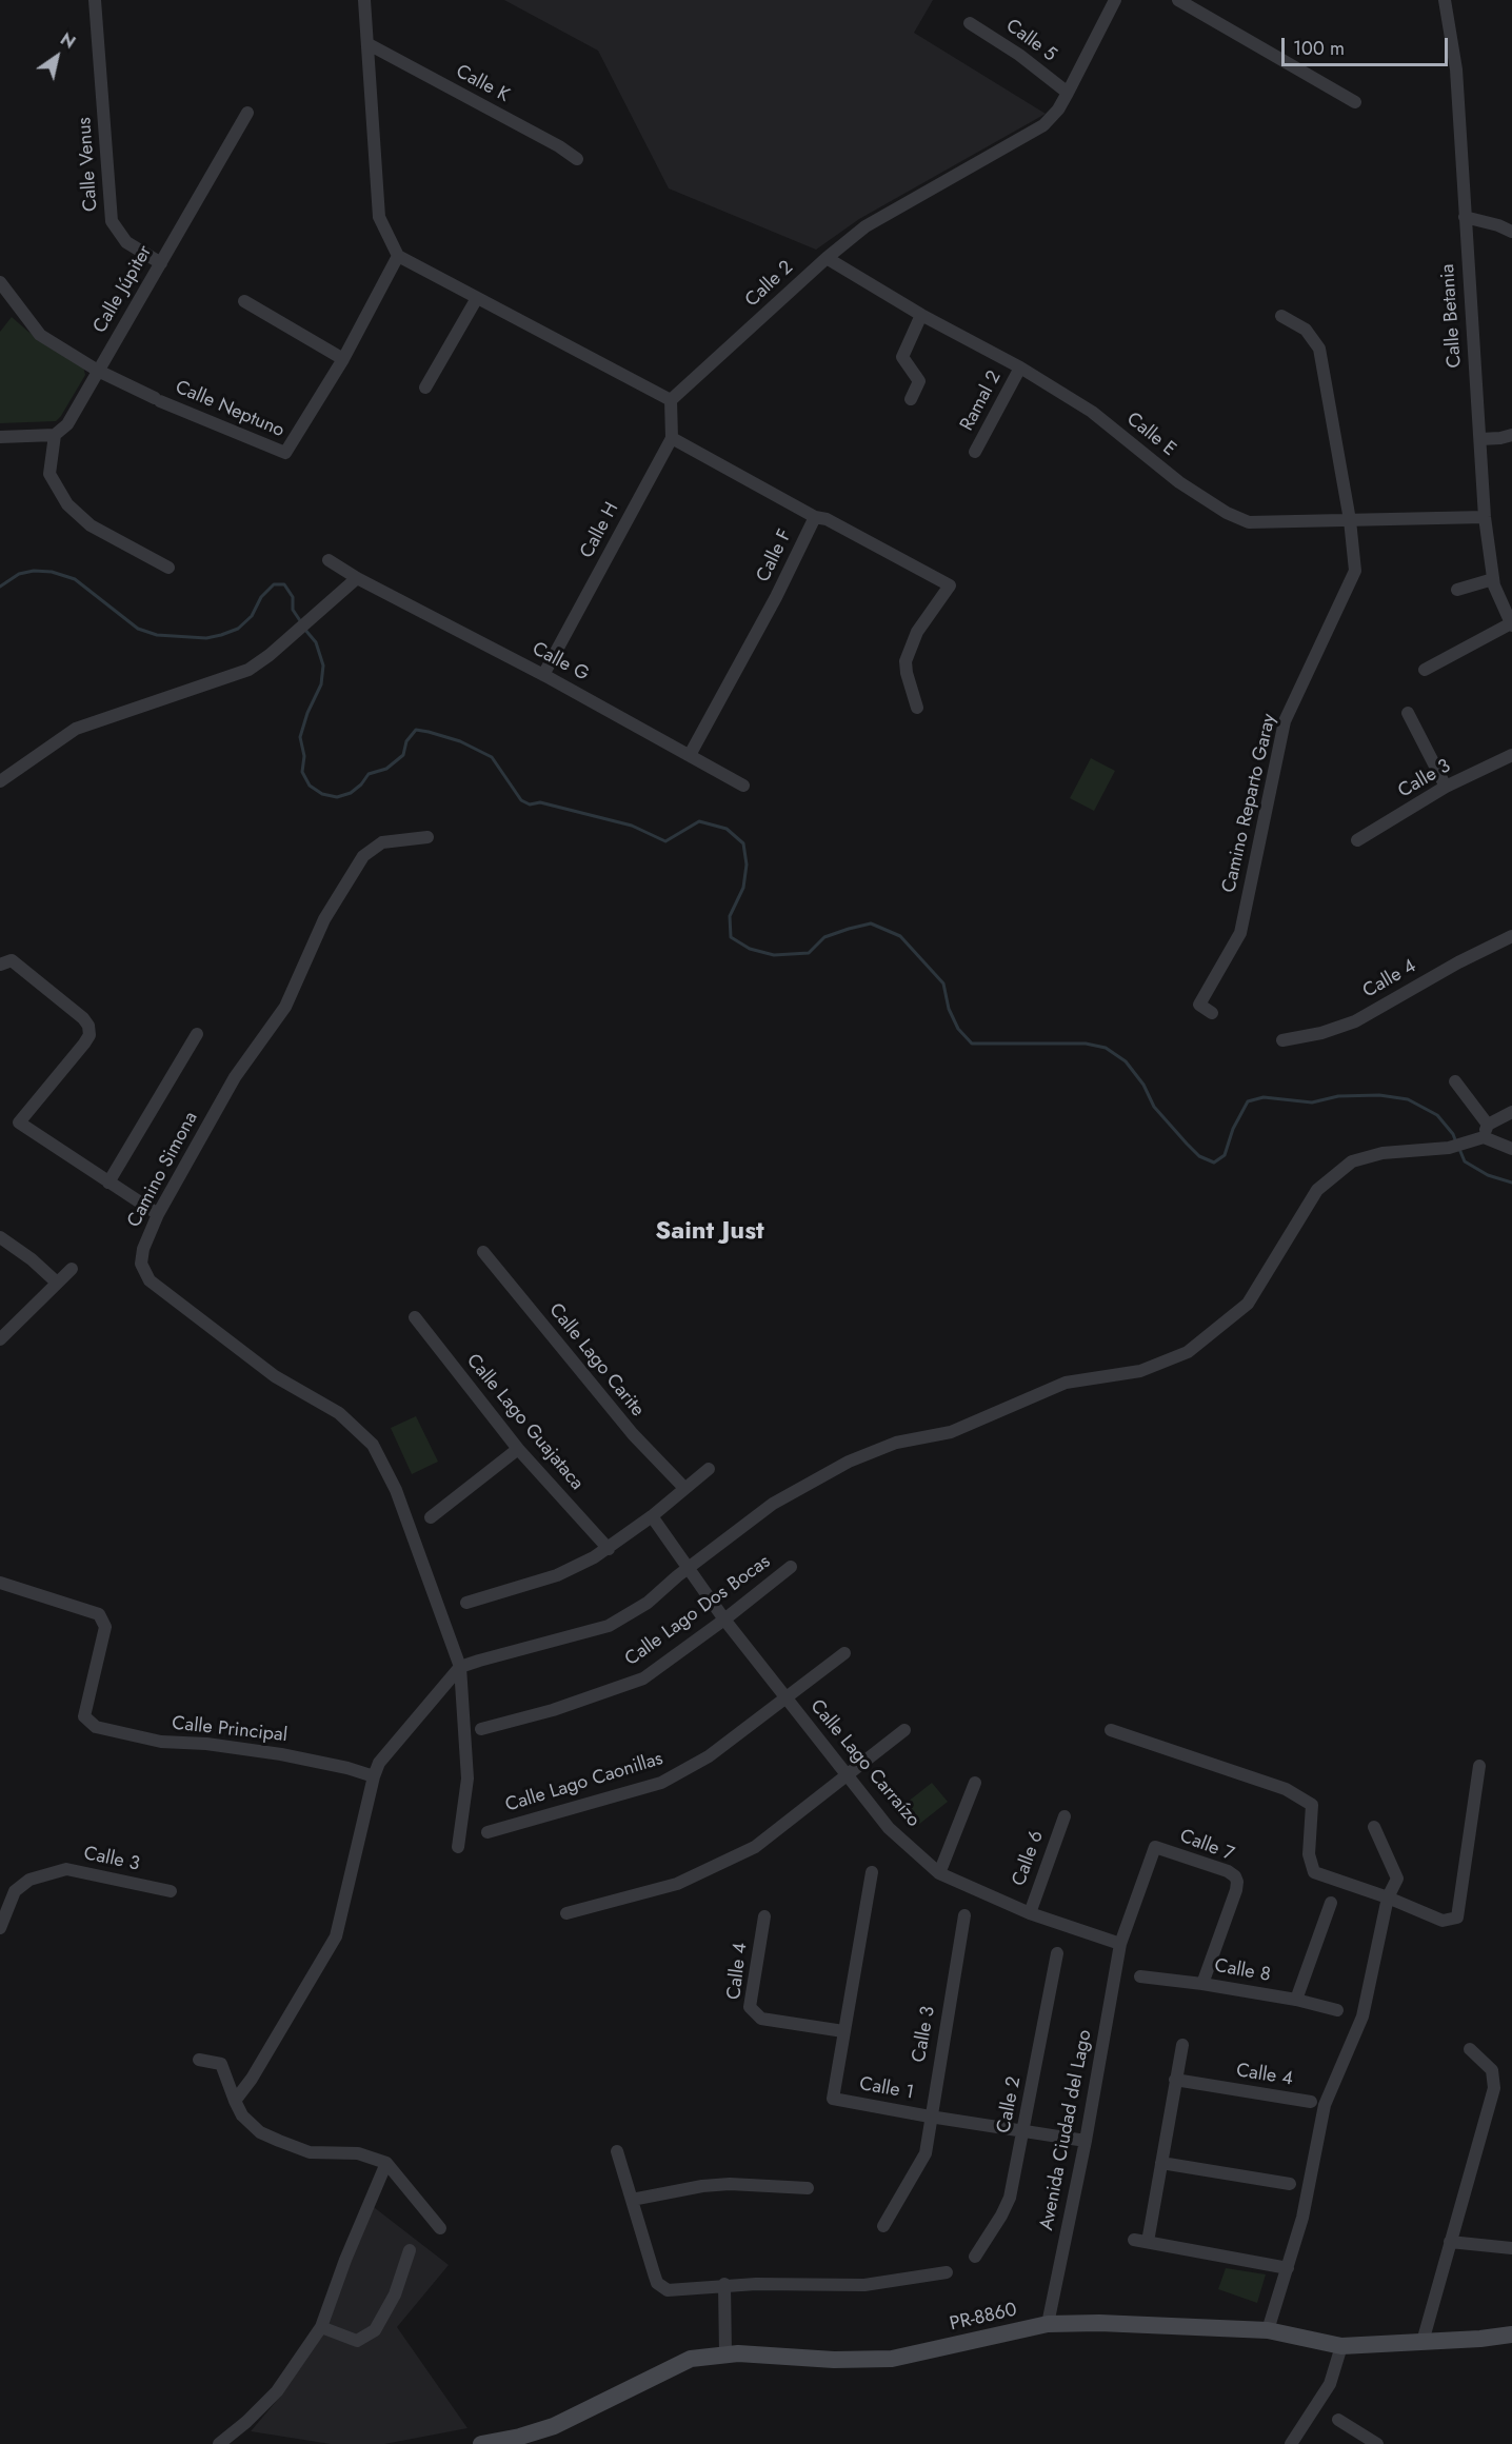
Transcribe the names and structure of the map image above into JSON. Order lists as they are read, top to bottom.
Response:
{
  "streets": {
    "street": [
      "Calle 5",
      "Calle K",
      "Calle Venus",
      "Calle 2",
      "Calle Júpiter",
      "Calle Betania",
      "Ramal 2",
      "Calle Neptuno",
      "Calle E",
      "Calle H",
      "Calle F",
      "Calle G",
      "Calle 3",
      "Camino Reparto Garay",
      "Calle 4",
      "Camino Simona",
      "Calle Lago Carite",
      "Calle Lago Guajataca",
      "Calle Lago Dos Bocas",
      "Calle Principal",
      "Calle Lago Carraízo",
      "Calle Lago Caonillas",
      "Calle 7",
      "Calle 6",
      "Calle 8",
      "Calle 1",
      "Avenida Ciudad del Lago",
      "PR-8860"
    ]
  },
  "crossings": [
    ["Calle 5", "Calle 2"],
    ["Calle Venus", "Calle Júpiter"],
    ["Calle 2", "Calle E"],
    ["Calle 2", "Calle 1"],
    ["Calle Júpiter", "Calle Neptuno"],
    ["Calle Betania", "Calle E"],
    ["Ramal 2", "Calle E"],
    ["Calle E", "Camino Reparto Garay"],
    ["Calle H", "Calle F"],
    ["Calle H", "Calle G"],
    ["Calle F", "Calle G"],
    ["Calle 3", "Calle 1"],
    ["Calle 4", "Calle 1"],
    ["Calle Lago Dos Bocas", "Calle Lago Carraízo"],
    ["Calle Lago Carraízo", "Calle Lago Caonillas"],
    ["Calle Lago Carraízo", "Calle 7"],
    ["Calle Lago Carraízo", "Calle 6"],
    ["Calle Lago Carraízo", "Avenida Ciudad del Lago"],
    ["Calle 7", "Calle 8"],
    ["Calle 7", "Avenida Ciudad del Lago"],
    ["Calle 1", "Avenida Ciudad del Lago"],
    ["Avenida Ciudad del Lago", "PR-8860"]
  ],
  "districts": ["Saint Just"],
  "scale_bar": "100 m",
  "north": "top right"
}
